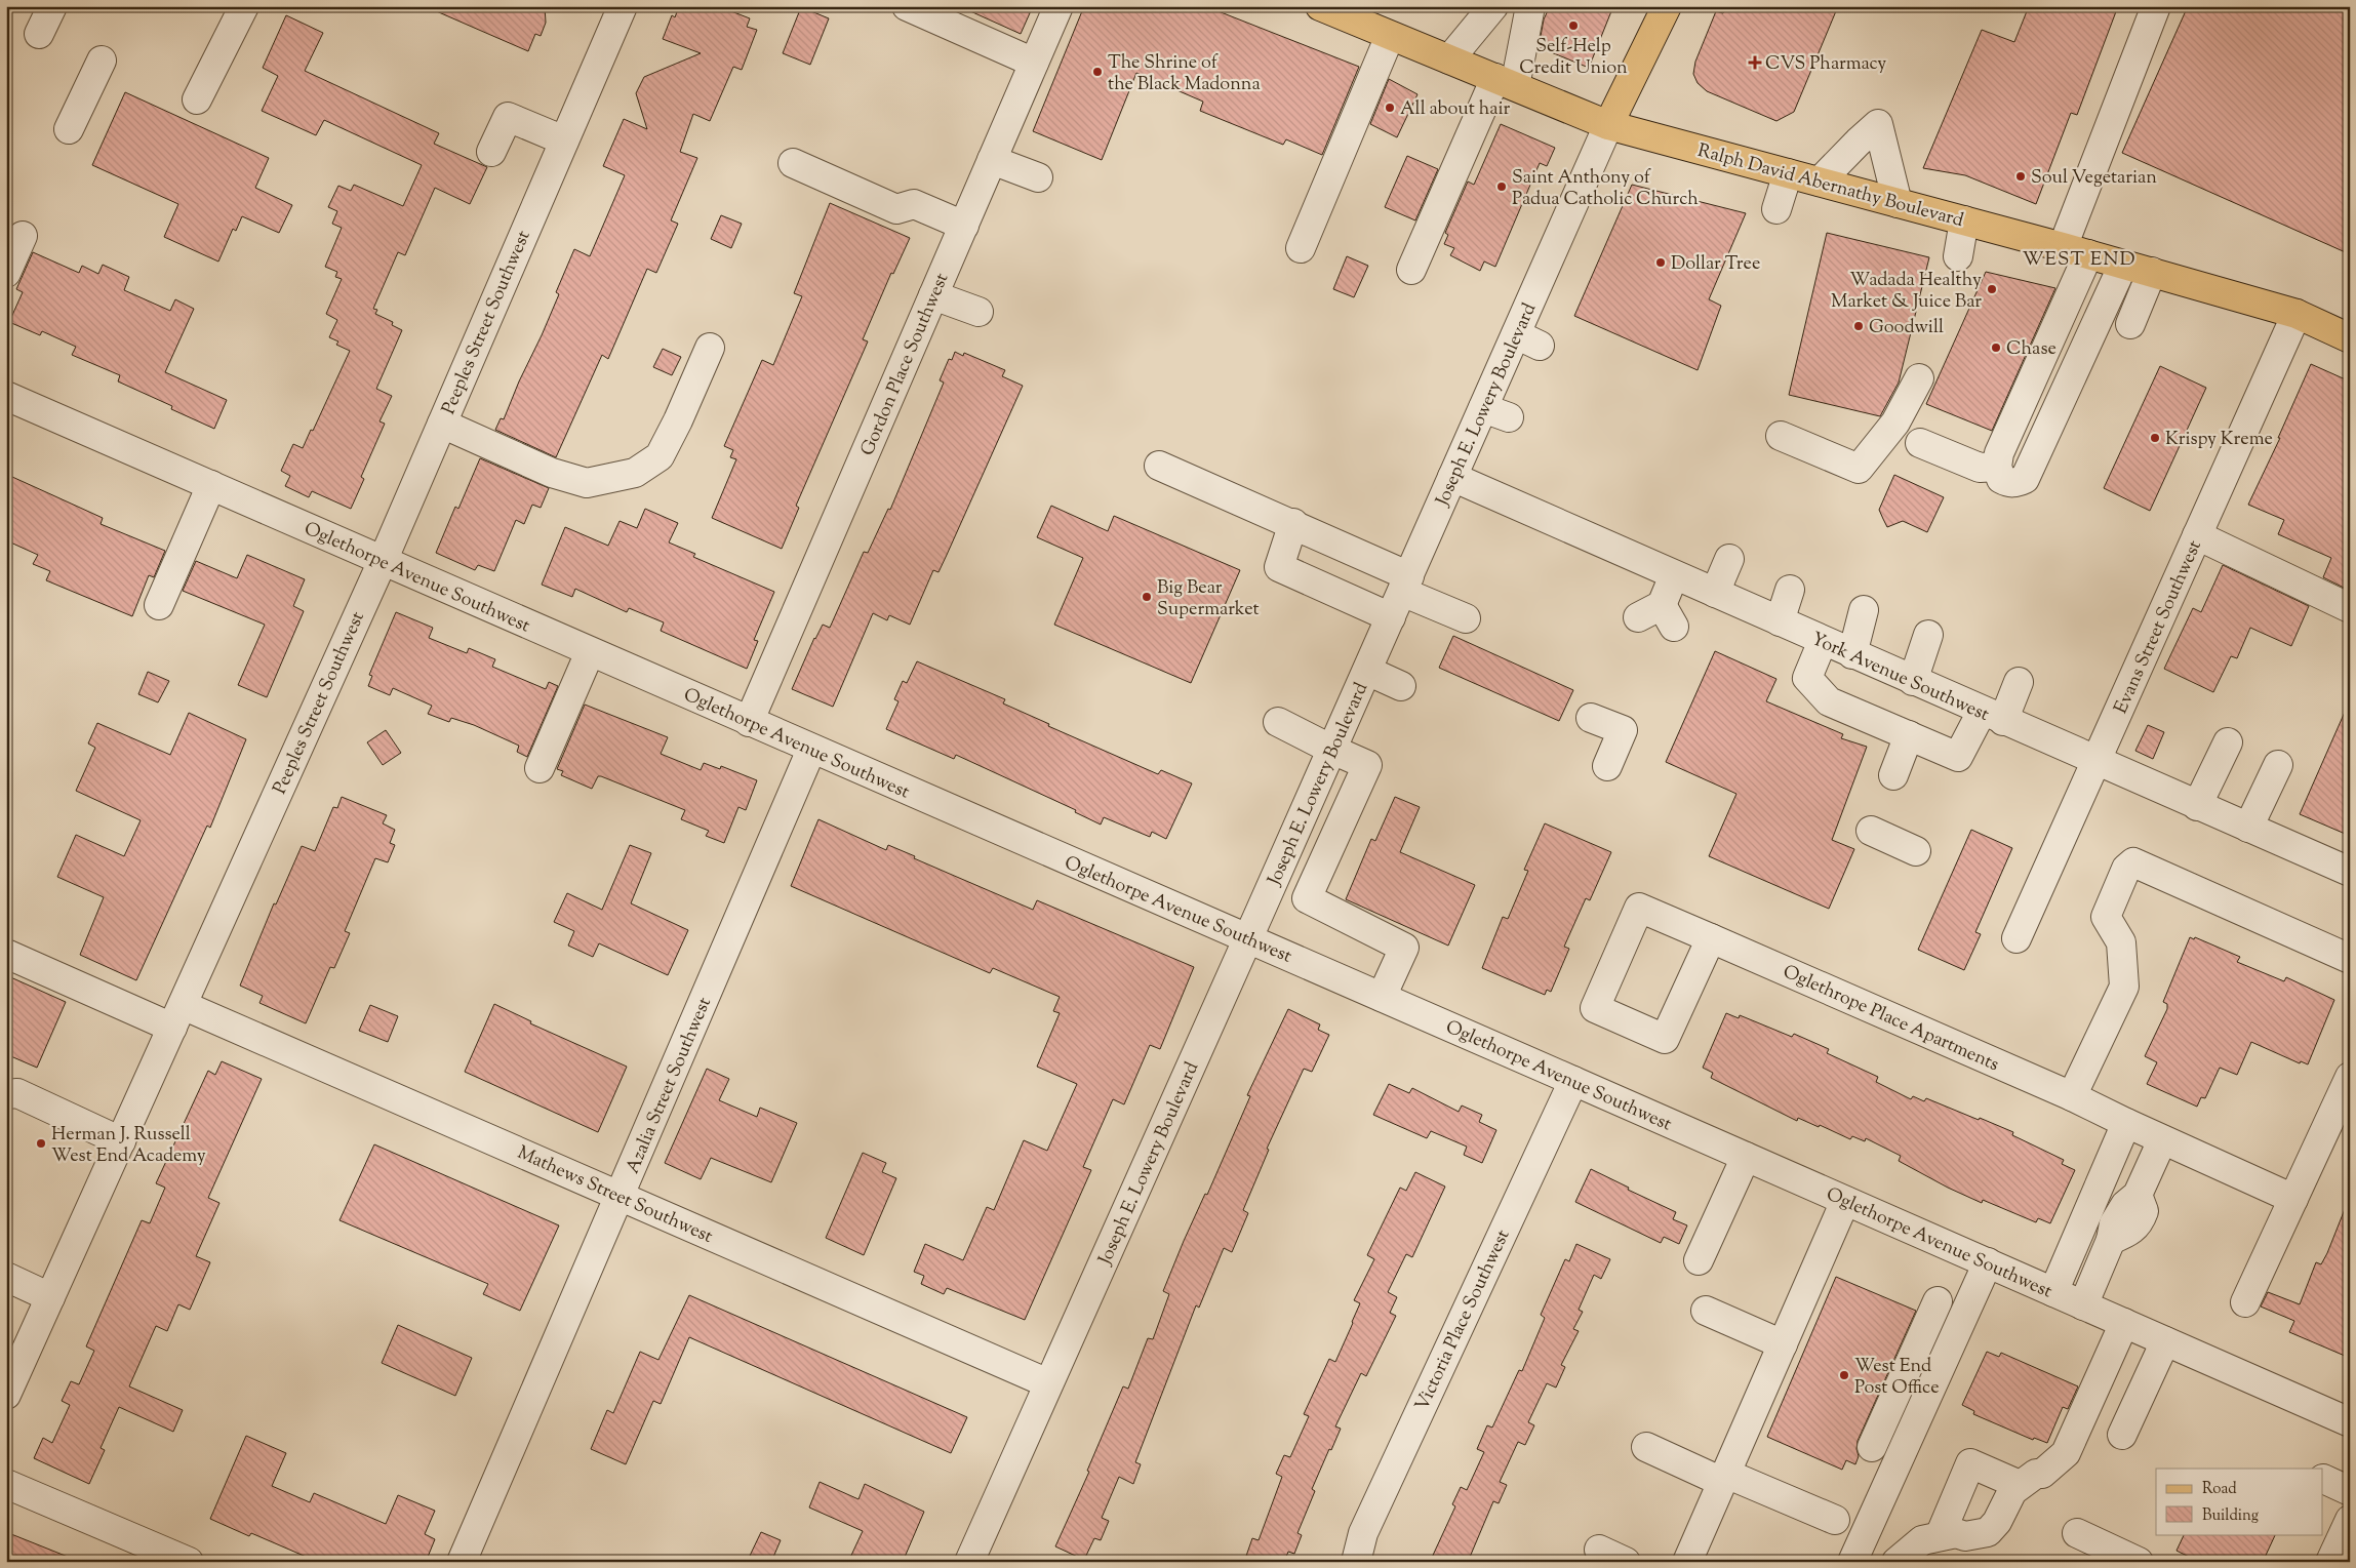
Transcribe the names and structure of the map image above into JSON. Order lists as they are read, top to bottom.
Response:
{
  "streets": {
    "main road": ["Ralph David Abernathy Boulevard", "Joseph E. Lowery Boulevard"],
    "street": [
      "Peeples Street Southwest",
      "Gordon Place Southwest",
      "Oglethorpe Avenue Southwest",
      "Evans Street Southwest",
      "York Avenue Southwest",
      "Oglethrope Place Apartments",
      "Azalia Street Southwest",
      "Mathews Street Southwest",
      "Victoria Place Southwest"
    ]
  },
  "crossings": [
    ["Ralph David Abernathy Boulevard", "Joseph E. Lowery Boulevard"],
    ["Ralph David Abernathy Boulevard", "Evans Street Southwest"],
    ["Peeples Street Southwest", "Oglethorpe Avenue Southwest"],
    ["Peeples Street Southwest", "Mathews Street Southwest"],
    ["Gordon Place Southwest", "Oglethorpe Avenue Southwest"],
    ["Joseph E. Lowery Boulevard", "Oglethorpe Avenue Southwest"],
    ["Joseph E. Lowery Boulevard", "York Avenue Southwest"],
    ["Joseph E. Lowery Boulevard", "Mathews Street Southwest"],
    ["Oglethorpe Avenue Southwest", "Azalia Street Southwest"],
    ["Oglethorpe Avenue Southwest", "Victoria Place Southwest"],
    ["Evans Street Southwest", "York Avenue Southwest"],
    ["Azalia Street Southwest", "Mathews Street Southwest"]
  ],
  "districts": ["WEST END"],
  "places": {
    "other": [
      "Self-Help Credit Union",
      "The Shrine of the Black Madonna",
      "All about hair",
      "Soul Vegetarian",
      "Saint Anthony of Padua Catholic Church",
      "Dollar Tree",
      "Wadada Healthy Market & Juice Bar",
      "Goodwill",
      "Chase",
      "Krispy Kreme",
      "Big Bear Supermarket",
      "Herman J. Russell West End Academy",
      "West End Post Office"
    ],
    "health": ["CVS Pharmacy"]
  },
  "legend": ["Road", "Building"]
}
